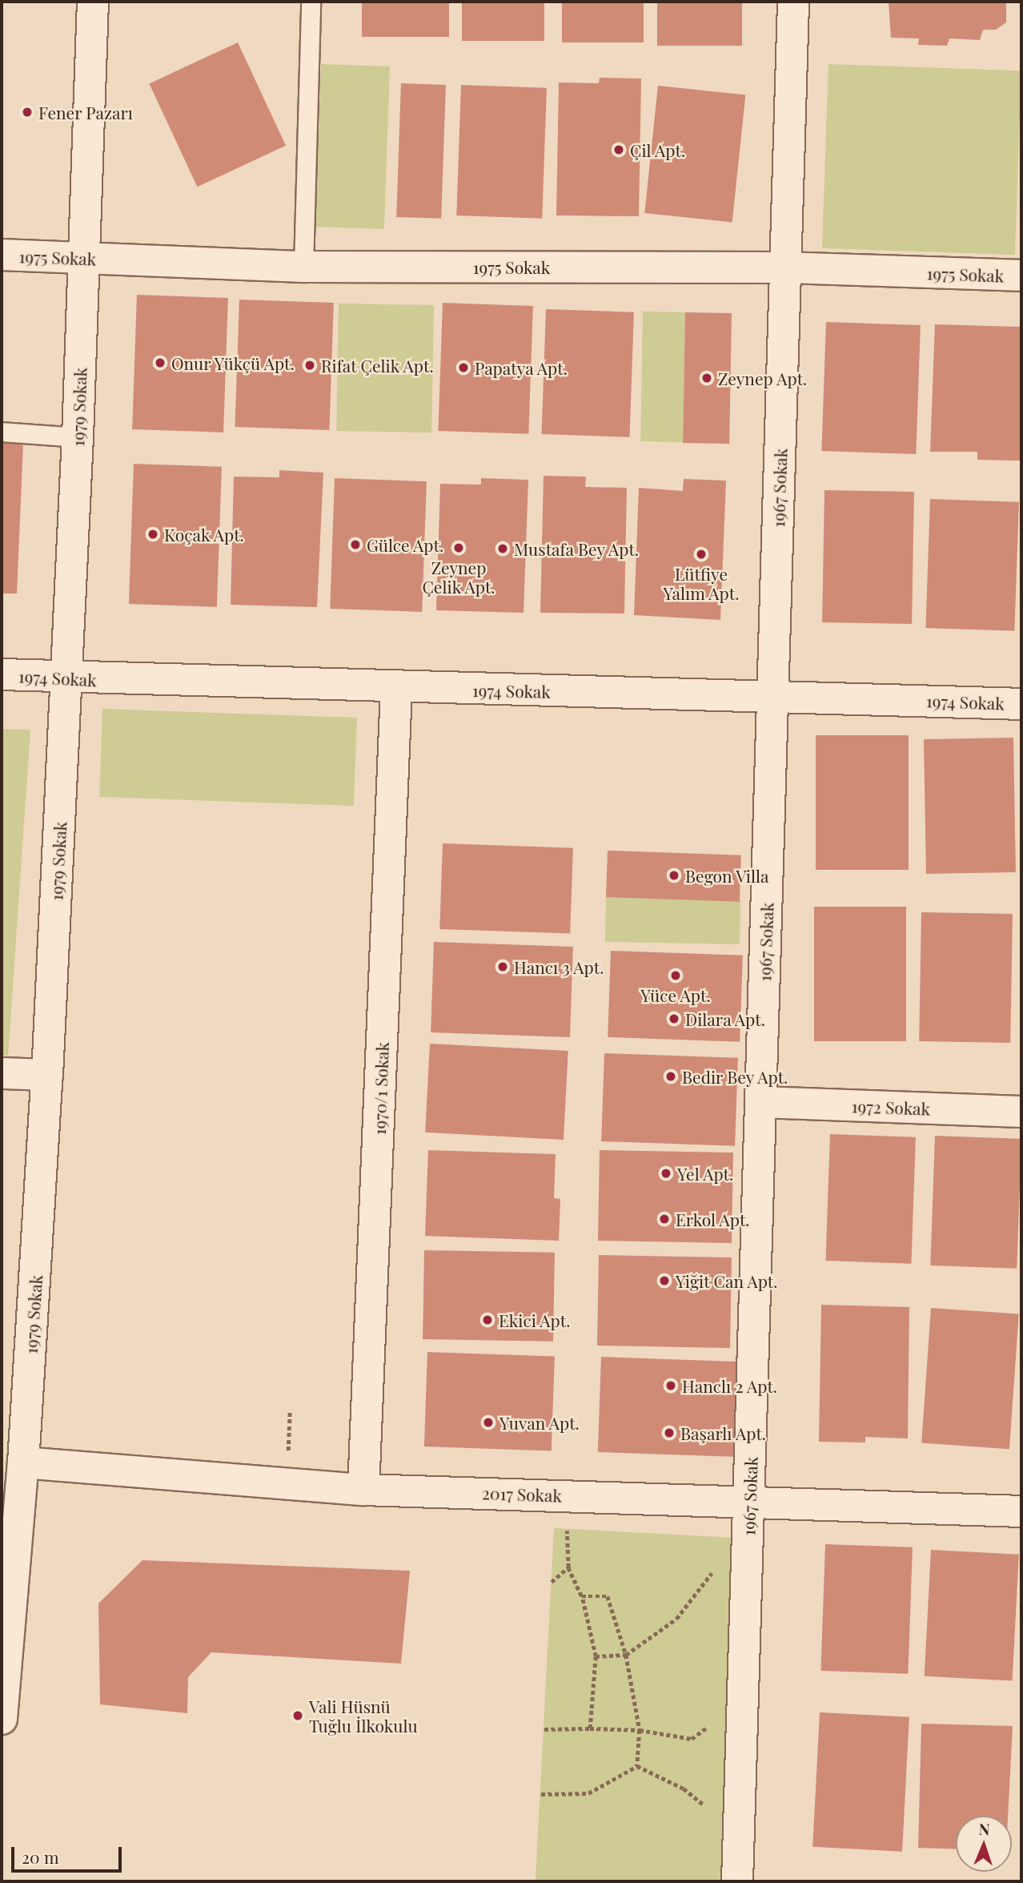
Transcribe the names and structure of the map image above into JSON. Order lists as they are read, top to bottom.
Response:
{
  "streets": {
    "street": [
      "1975 Sokak",
      "1979 Sokak",
      "1967 Sokak",
      "1974 Sokak",
      "1970/1 Sokak",
      "1972 Sokak",
      "2017 Sokak"
    ]
  },
  "crossings": [
    ["1975 Sokak", "1979 Sokak"],
    ["1975 Sokak", "1967 Sokak"],
    ["1979 Sokak", "1974 Sokak"],
    ["1979 Sokak", "2017 Sokak"],
    ["1967 Sokak", "1974 Sokak"],
    ["1967 Sokak", "1972 Sokak"],
    ["1967 Sokak", "2017 Sokak"],
    ["1974 Sokak", "1970/1 Sokak"],
    ["1970/1 Sokak", "2017 Sokak"]
  ],
  "places": [
    "Fener Pazarı",
    "Çil Apt.",
    "Onur Yükçü Apt.",
    "Rifat Çelik Apt.",
    "Papatya Apt.",
    "Zeynep Apt.",
    "Koçak Apt.",
    "Gülce Apt.",
    "Zeynep Çelik Apt.",
    "Mustafa Bey Apt.",
    "Lütfiye Yalım Apt.",
    "Begon Villa",
    "Hancı 3 Apt.",
    "Yüce Apt.",
    "Dilara Apt.",
    "Bedir Bey Apt.",
    "Yel Apt.",
    "Erkol Apt.",
    "Yiğit Can Apt.",
    "Ekici Apt.",
    "Hanclı 2 Apt.",
    "Yuvan Apt.",
    "Başarlı Apt.",
    "Vali Hüsnü Tuğlu İlkokulu"
  ],
  "scale_bar": "20 m",
  "north": "top"
}
